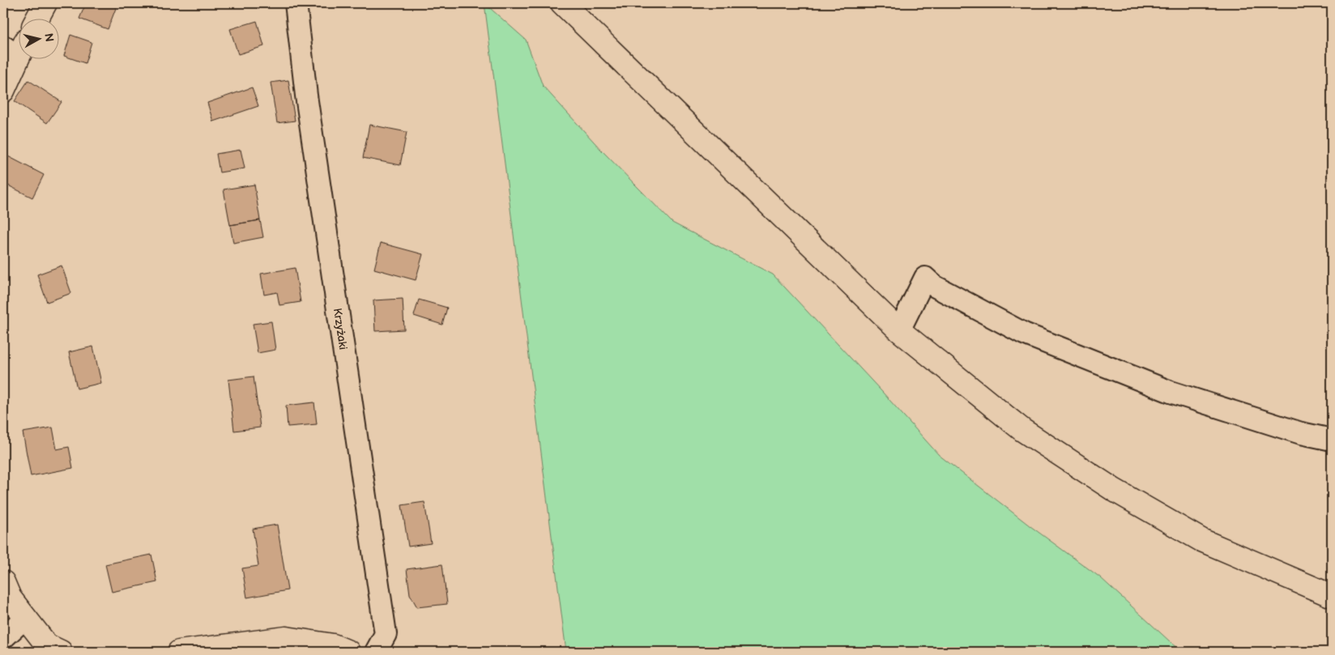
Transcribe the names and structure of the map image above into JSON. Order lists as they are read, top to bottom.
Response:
{
  "streets": {
    "street": ["Krzyżaki"]
  },
  "north": "right"
}
